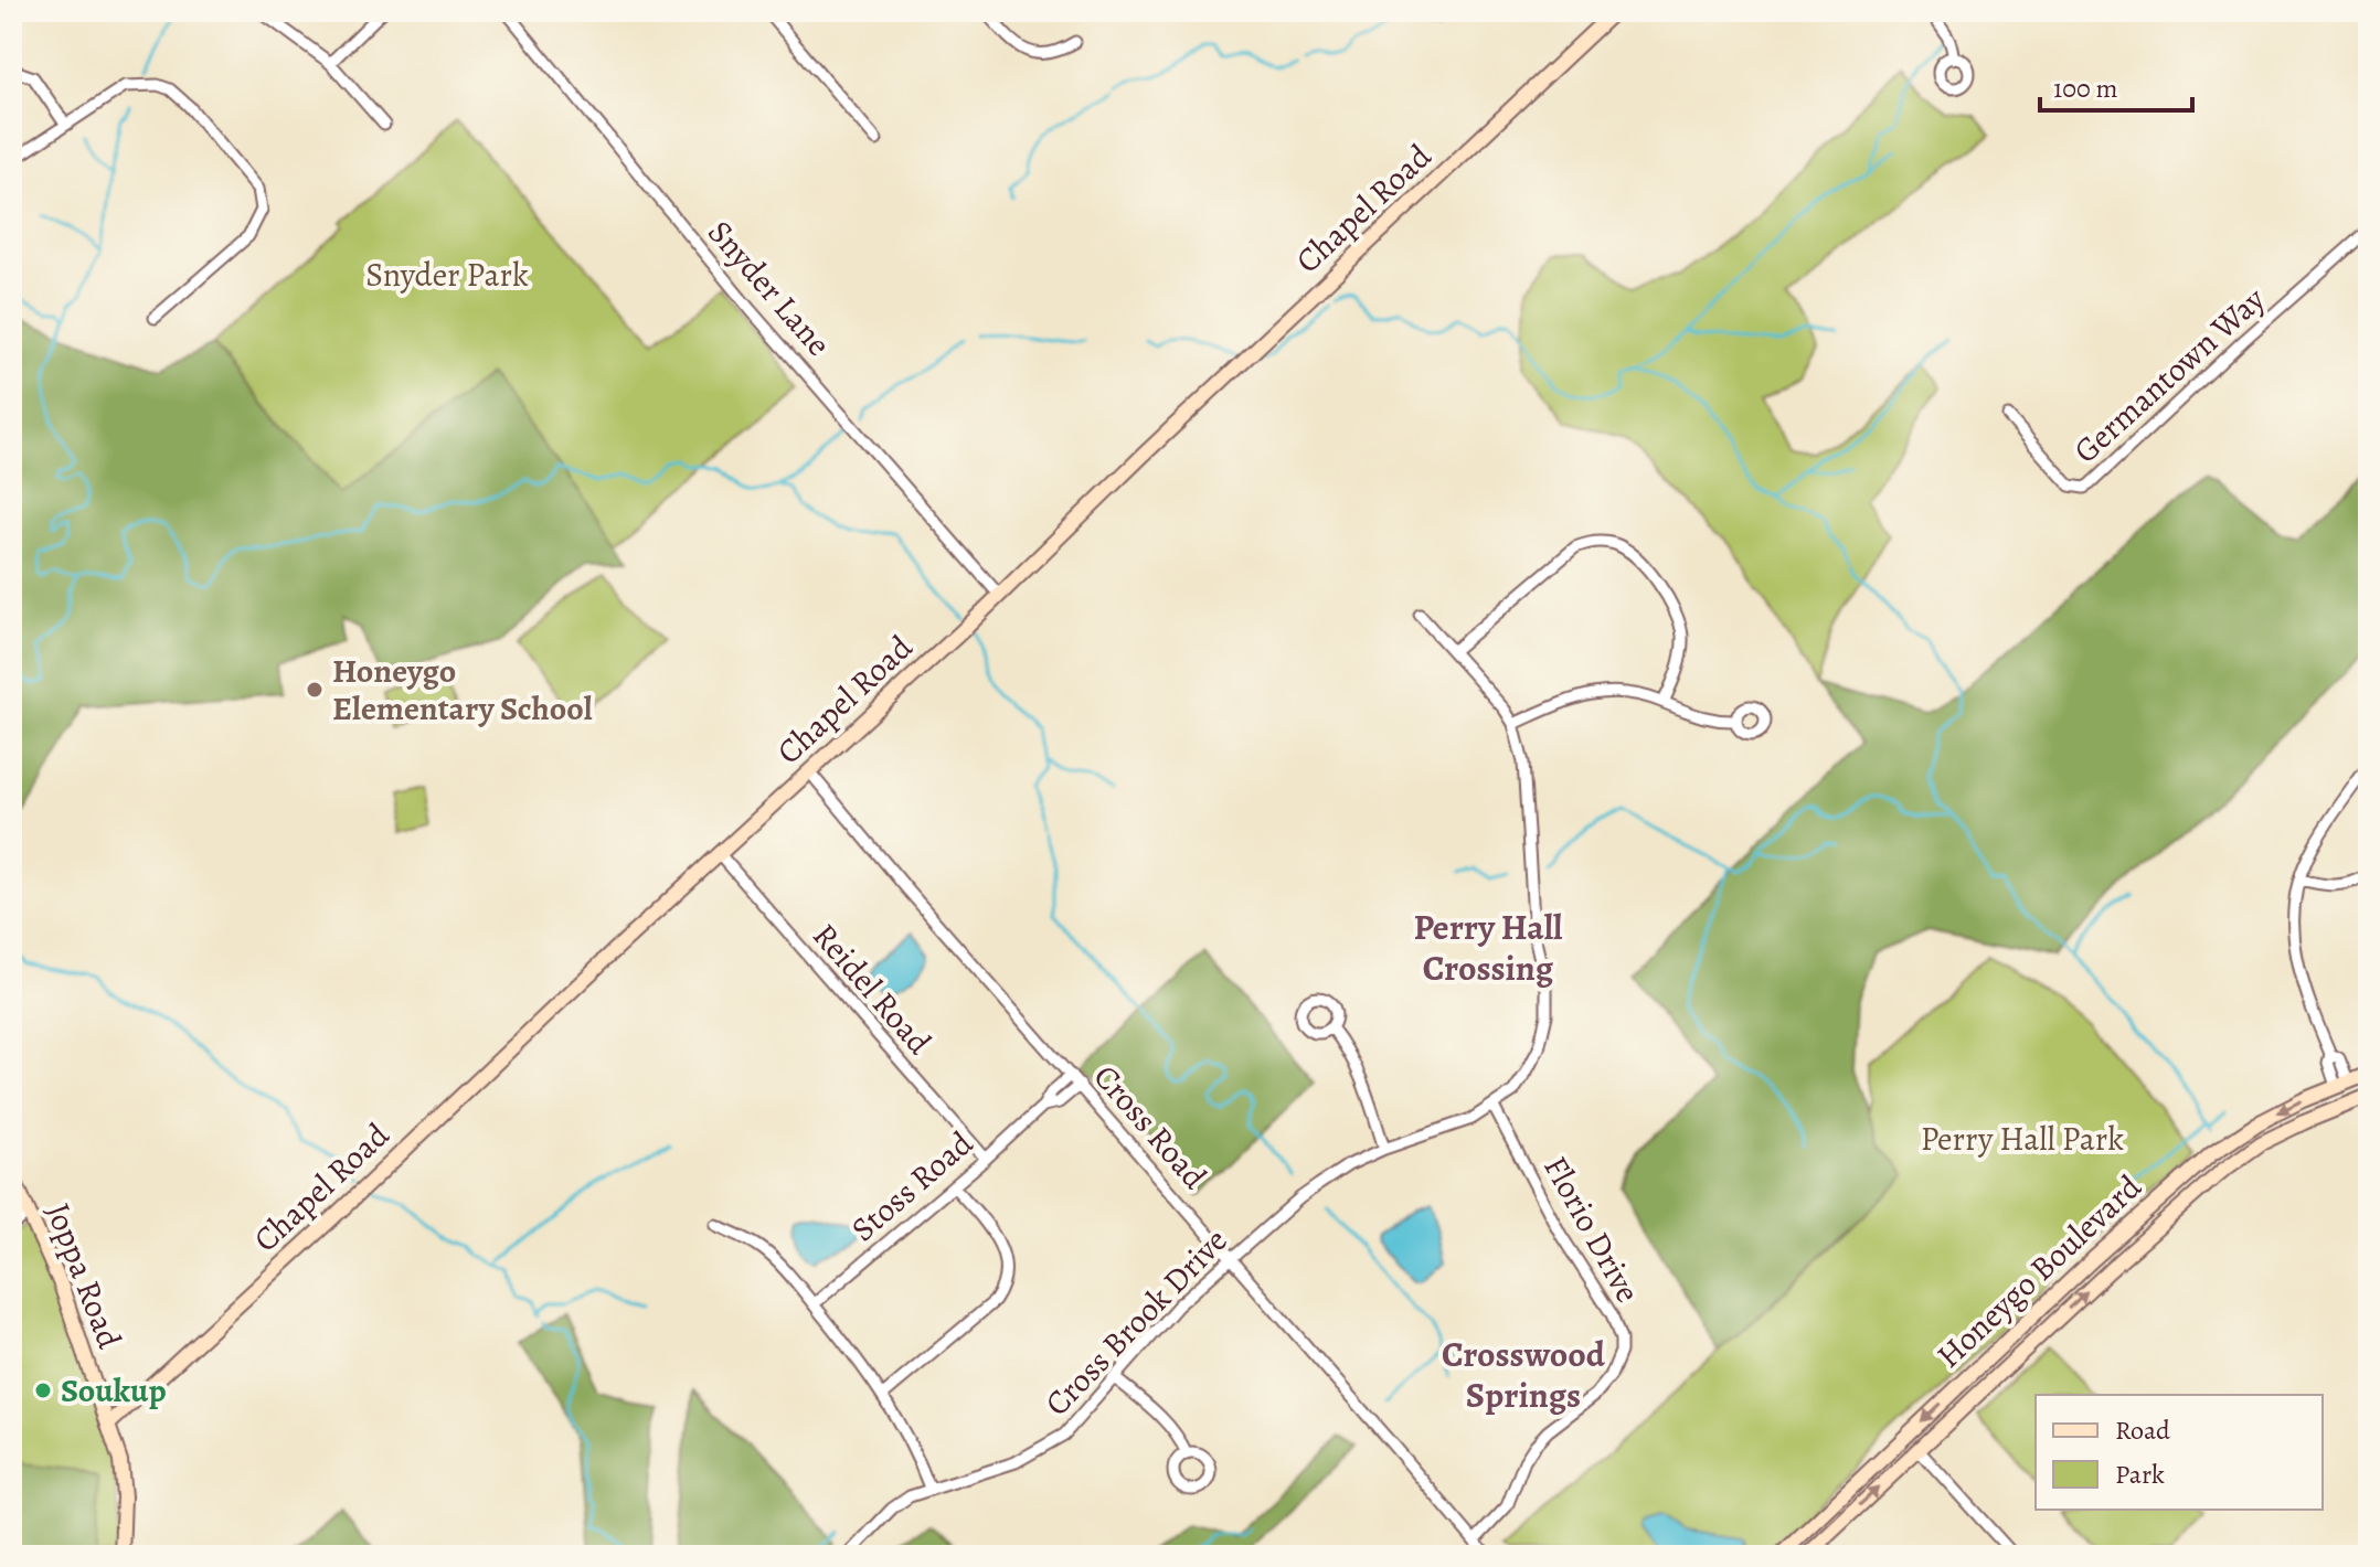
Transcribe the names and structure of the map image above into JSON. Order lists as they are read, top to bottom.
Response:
{
  "streets": {
    "street": [
      "Chapel Road",
      "Snyder Lane",
      "Germantown Way",
      "Reidel Road",
      "Cross Road",
      "Stoss Road",
      "Florio Drive",
      "Honeygo Boulevard",
      "Joppa Road",
      "Cross Brook Drive"
    ]
  },
  "crossings": [
    ["Chapel Road", "Snyder Lane"],
    ["Chapel Road", "Reidel Road"],
    ["Chapel Road", "Cross Road"],
    ["Chapel Road", "Joppa Road"],
    ["Reidel Road", "Stoss Road"],
    ["Cross Road", "Stoss Road"],
    ["Cross Road", "Florio Drive"],
    ["Cross Road", "Cross Brook Drive"],
    ["Florio Drive", "Cross Brook Drive"]
  ],
  "districts": ["Perry Hall Crossing", "Crosswood Springs"],
  "parks": ["Snyder Park", "Perry Hall Park"],
  "places": ["Honeygo Elementary School", "Soukup"],
  "legend": ["Road", "Park"],
  "scale_bar": "100 m"
}
